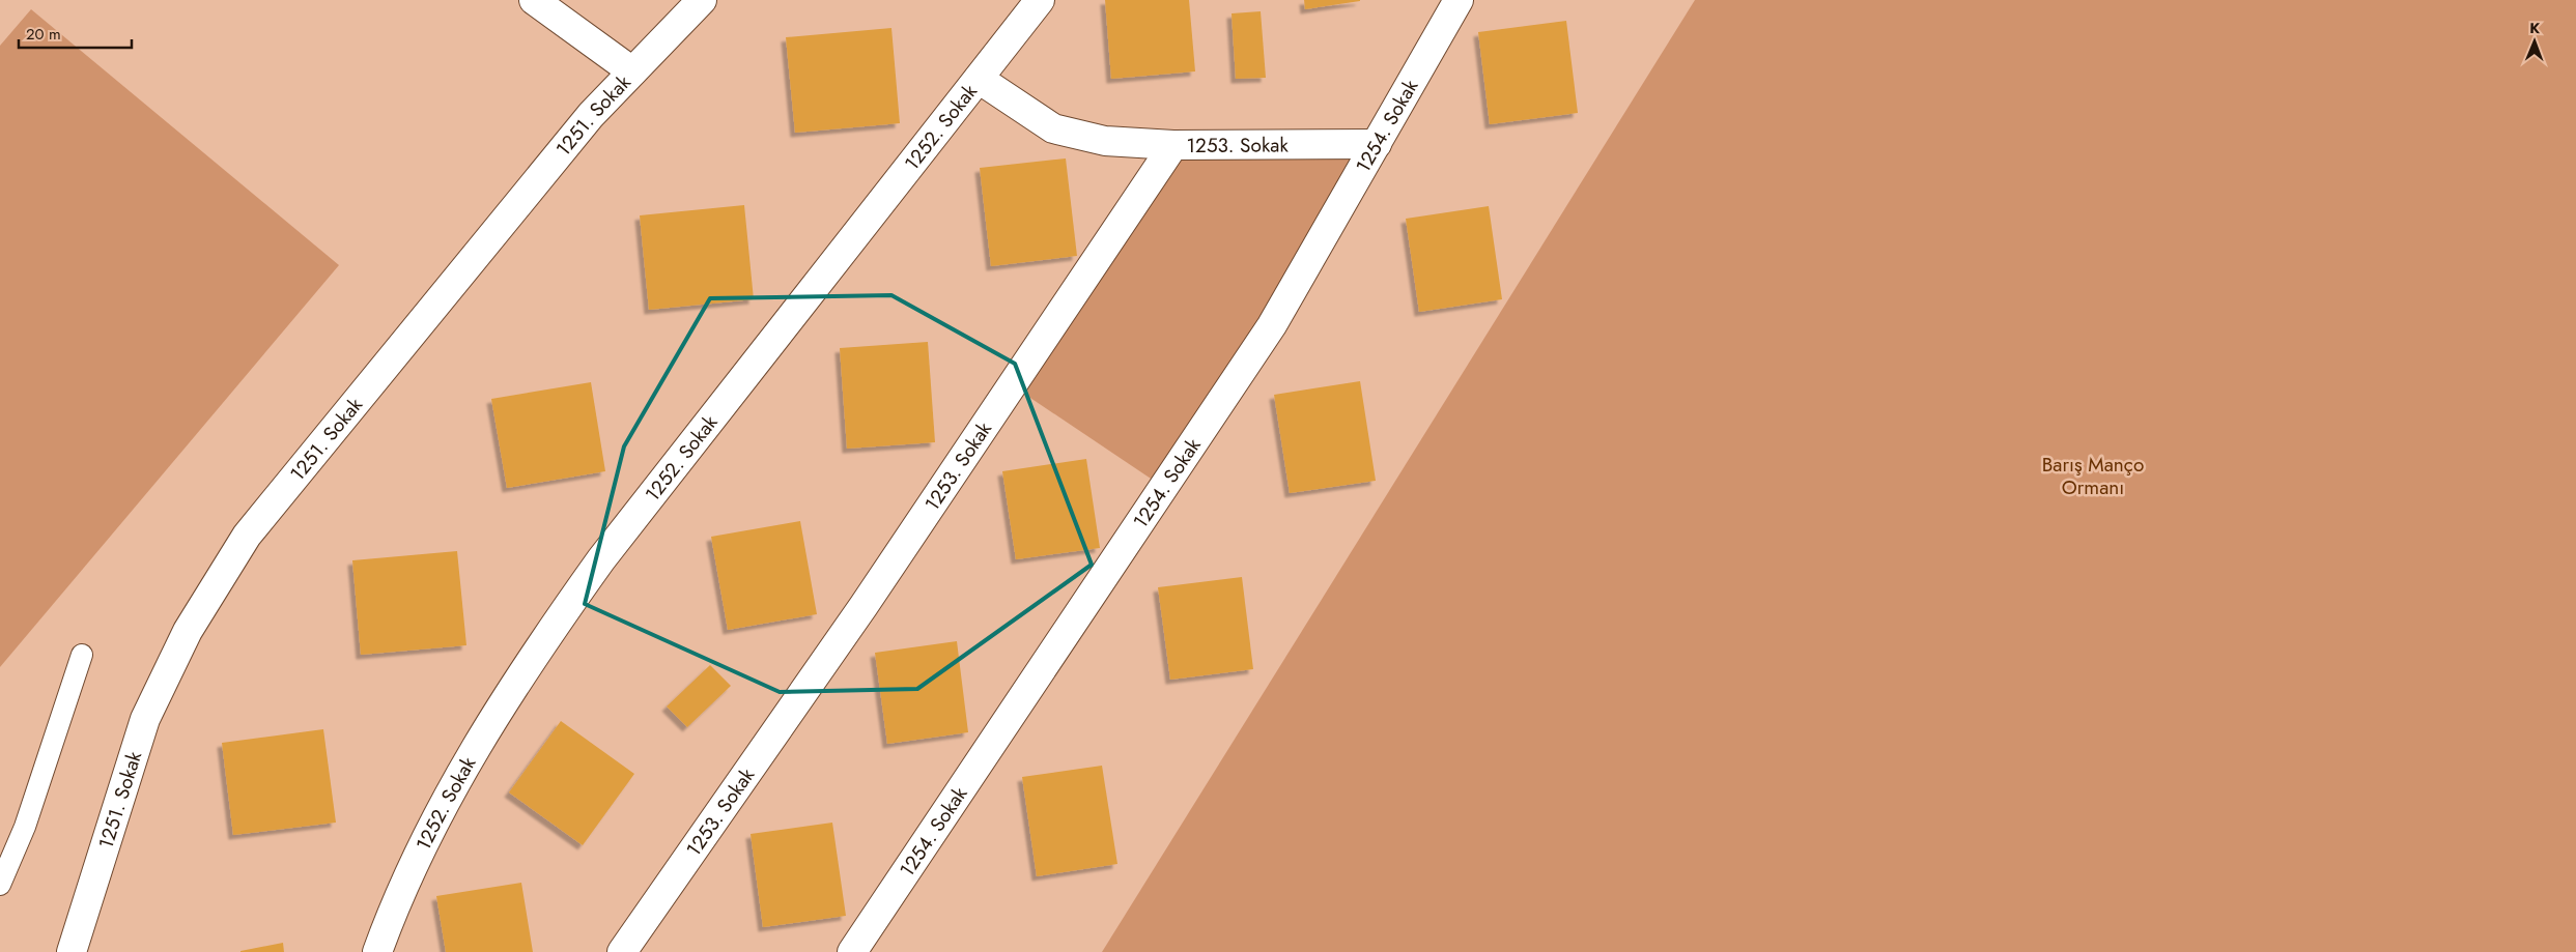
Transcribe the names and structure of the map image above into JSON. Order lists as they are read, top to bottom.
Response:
{
  "streets": {
    "street": [
      "1251. Sokak",
      "1254. Sokak",
      "1252. Sokak",
      "1253. Sokak"
    ]
  },
  "crossings": [
    ["1254. Sokak", "1253. Sokak"]
  ],
  "parks": ["Barış Manço Ormanı"],
  "scale_bar": "20 m",
  "north": "top"
}
